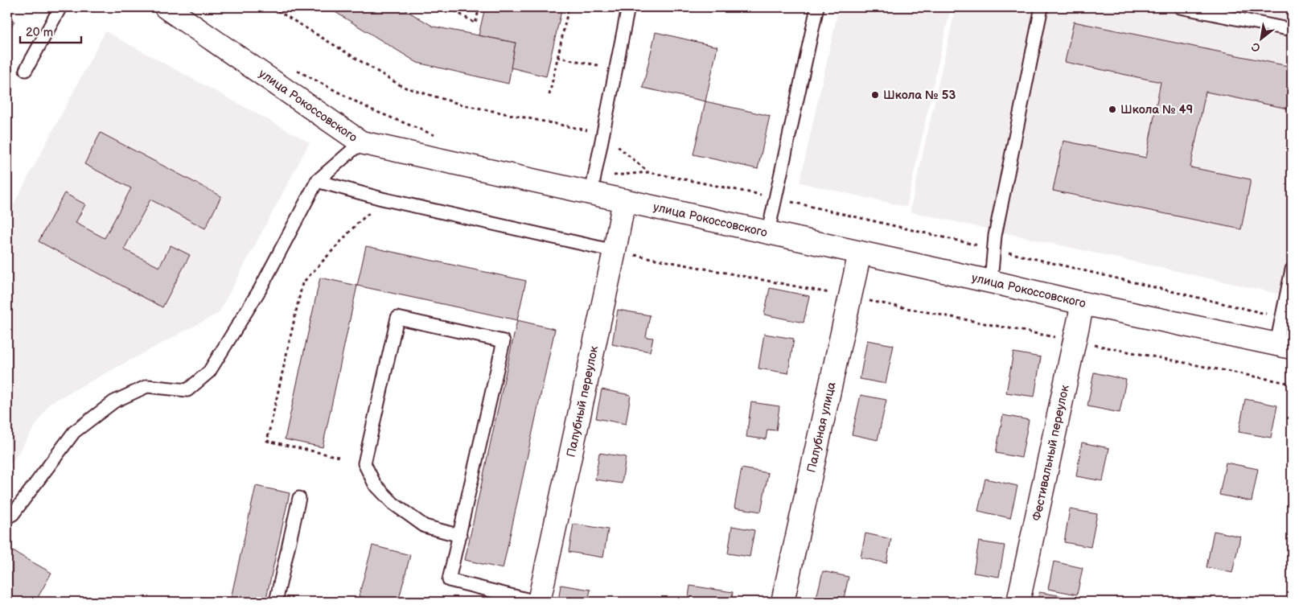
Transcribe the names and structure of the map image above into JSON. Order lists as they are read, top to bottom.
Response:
{
  "streets": {
    "street": [
      "улица Рокоссовского",
      "Палубный переулок",
      "Палубная улица",
      "Фестивальный переулок"
    ]
  },
  "crossings": [
    ["улица Рокоссовского", "Палубный переулок"],
    ["улица Рокоссовского", "Палубная улица"],
    ["улица Рокоссовского", "Фестивальный переулок"]
  ],
  "places": ["Школа № 53", "Школа № 49"],
  "scale_bar": "20 m",
  "north": "bottom left"
}
